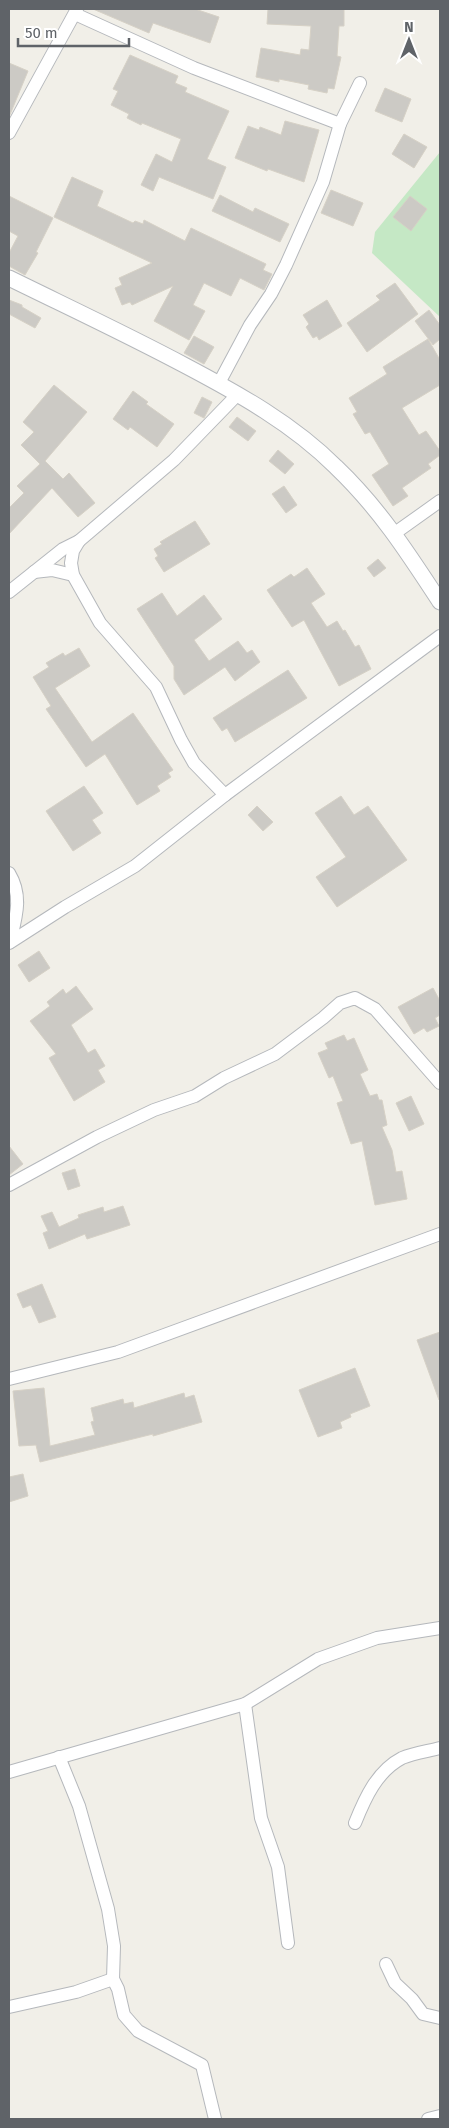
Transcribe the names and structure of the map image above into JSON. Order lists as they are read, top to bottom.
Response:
{
  "scale_bar": "50 m",
  "north": "top"
}
